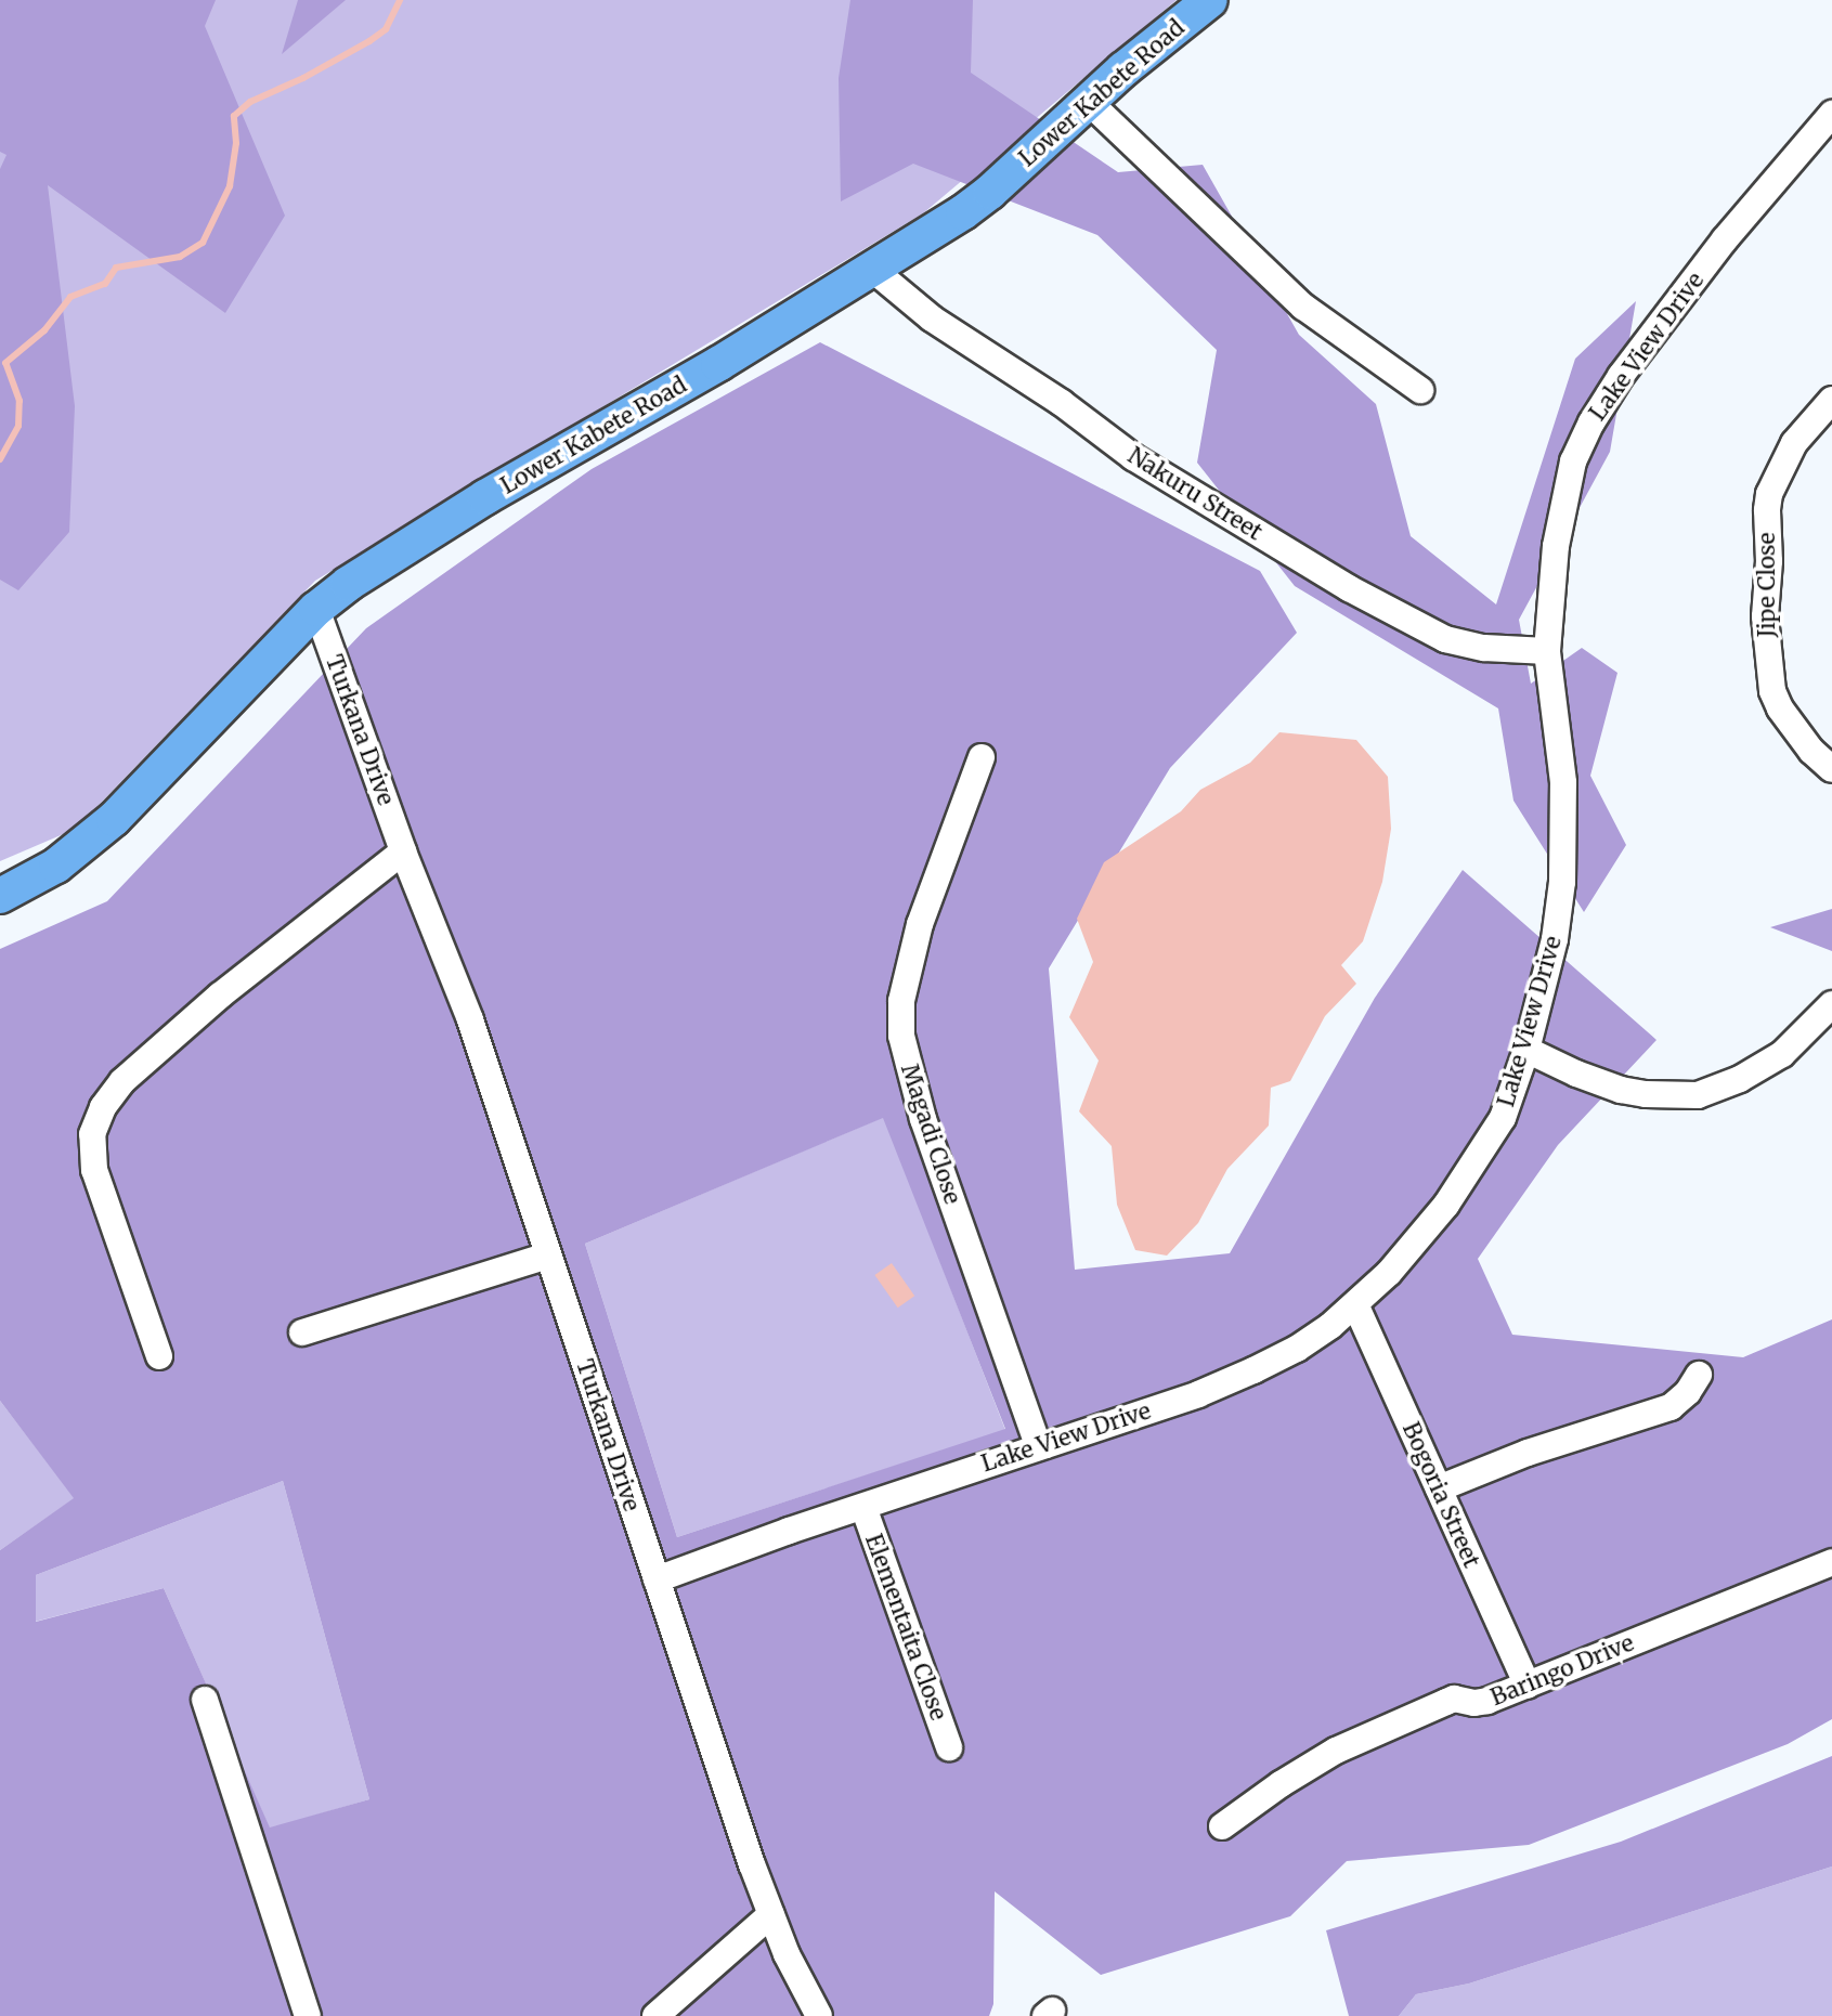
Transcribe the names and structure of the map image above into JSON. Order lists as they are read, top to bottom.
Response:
{
  "streets": {
    "main road": ["Lower Kabete Road"],
    "street": [
      "Lake View Drive",
      "Nakuru Street",
      "Jipe Close",
      "Turkana Drive",
      "Magadi Close",
      "Bogoria Street",
      "Elementaita Close",
      "Baringo Drive"
    ]
  },
  "crossings": [
    ["Lower Kabete Road", "Nakuru Street"],
    ["Lower Kabete Road", "Turkana Drive"],
    ["Lake View Drive", "Nakuru Street"],
    ["Lake View Drive", "Turkana Drive"],
    ["Lake View Drive", "Magadi Close"],
    ["Lake View Drive", "Bogoria Street"],
    ["Lake View Drive", "Elementaita Close"],
    ["Bogoria Street", "Baringo Drive"]
  ]
}
